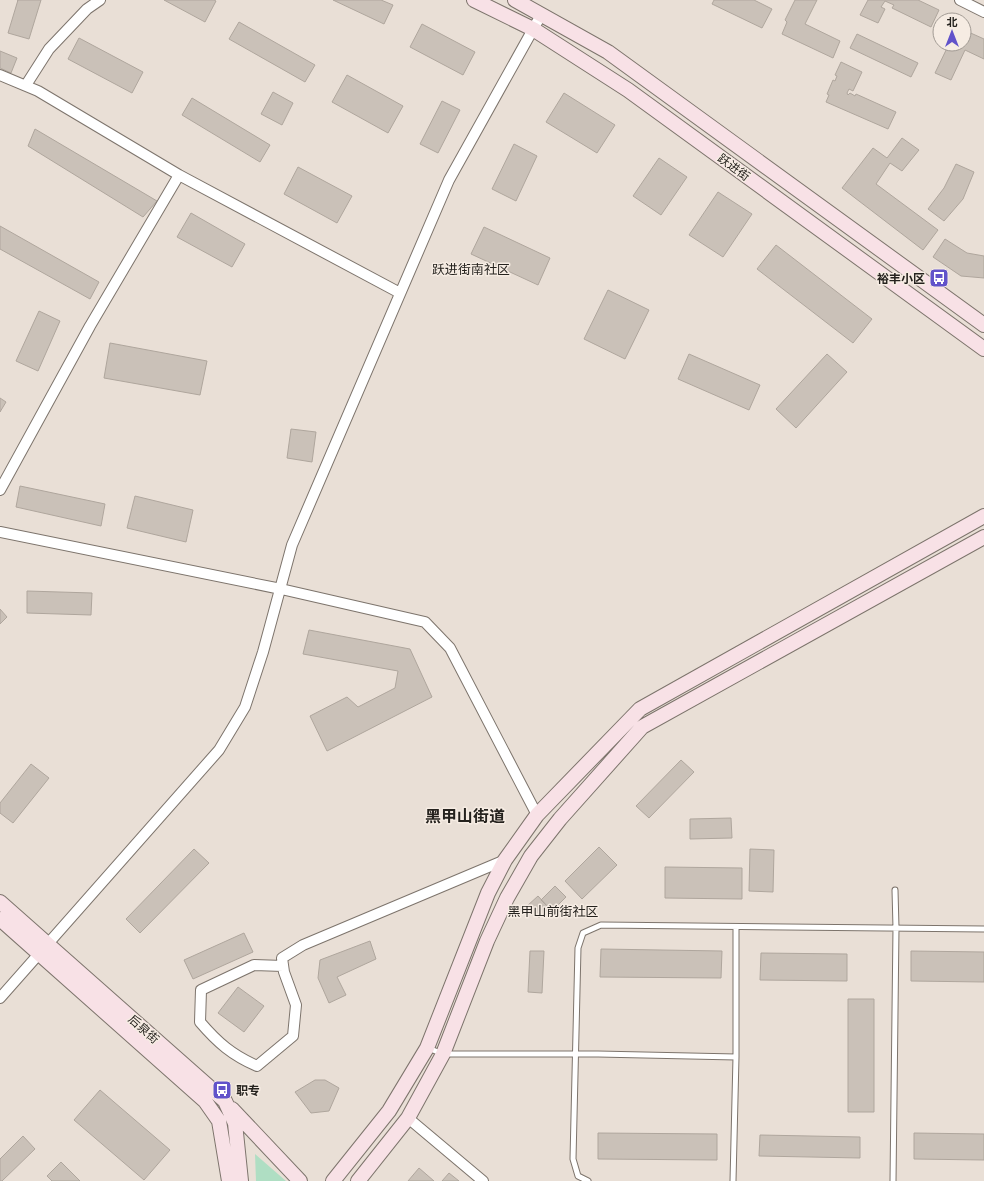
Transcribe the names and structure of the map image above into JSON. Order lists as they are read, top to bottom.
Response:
{
  "streets": {
    "street": ["跃进街", "后泉街"]
  },
  "districts": ["跃进街南社区", "黑甲山街道", "黑甲山前街社区"],
  "places": {
    "bus stop": ["裕丰小区", "职专"]
  },
  "north": "top"
}
